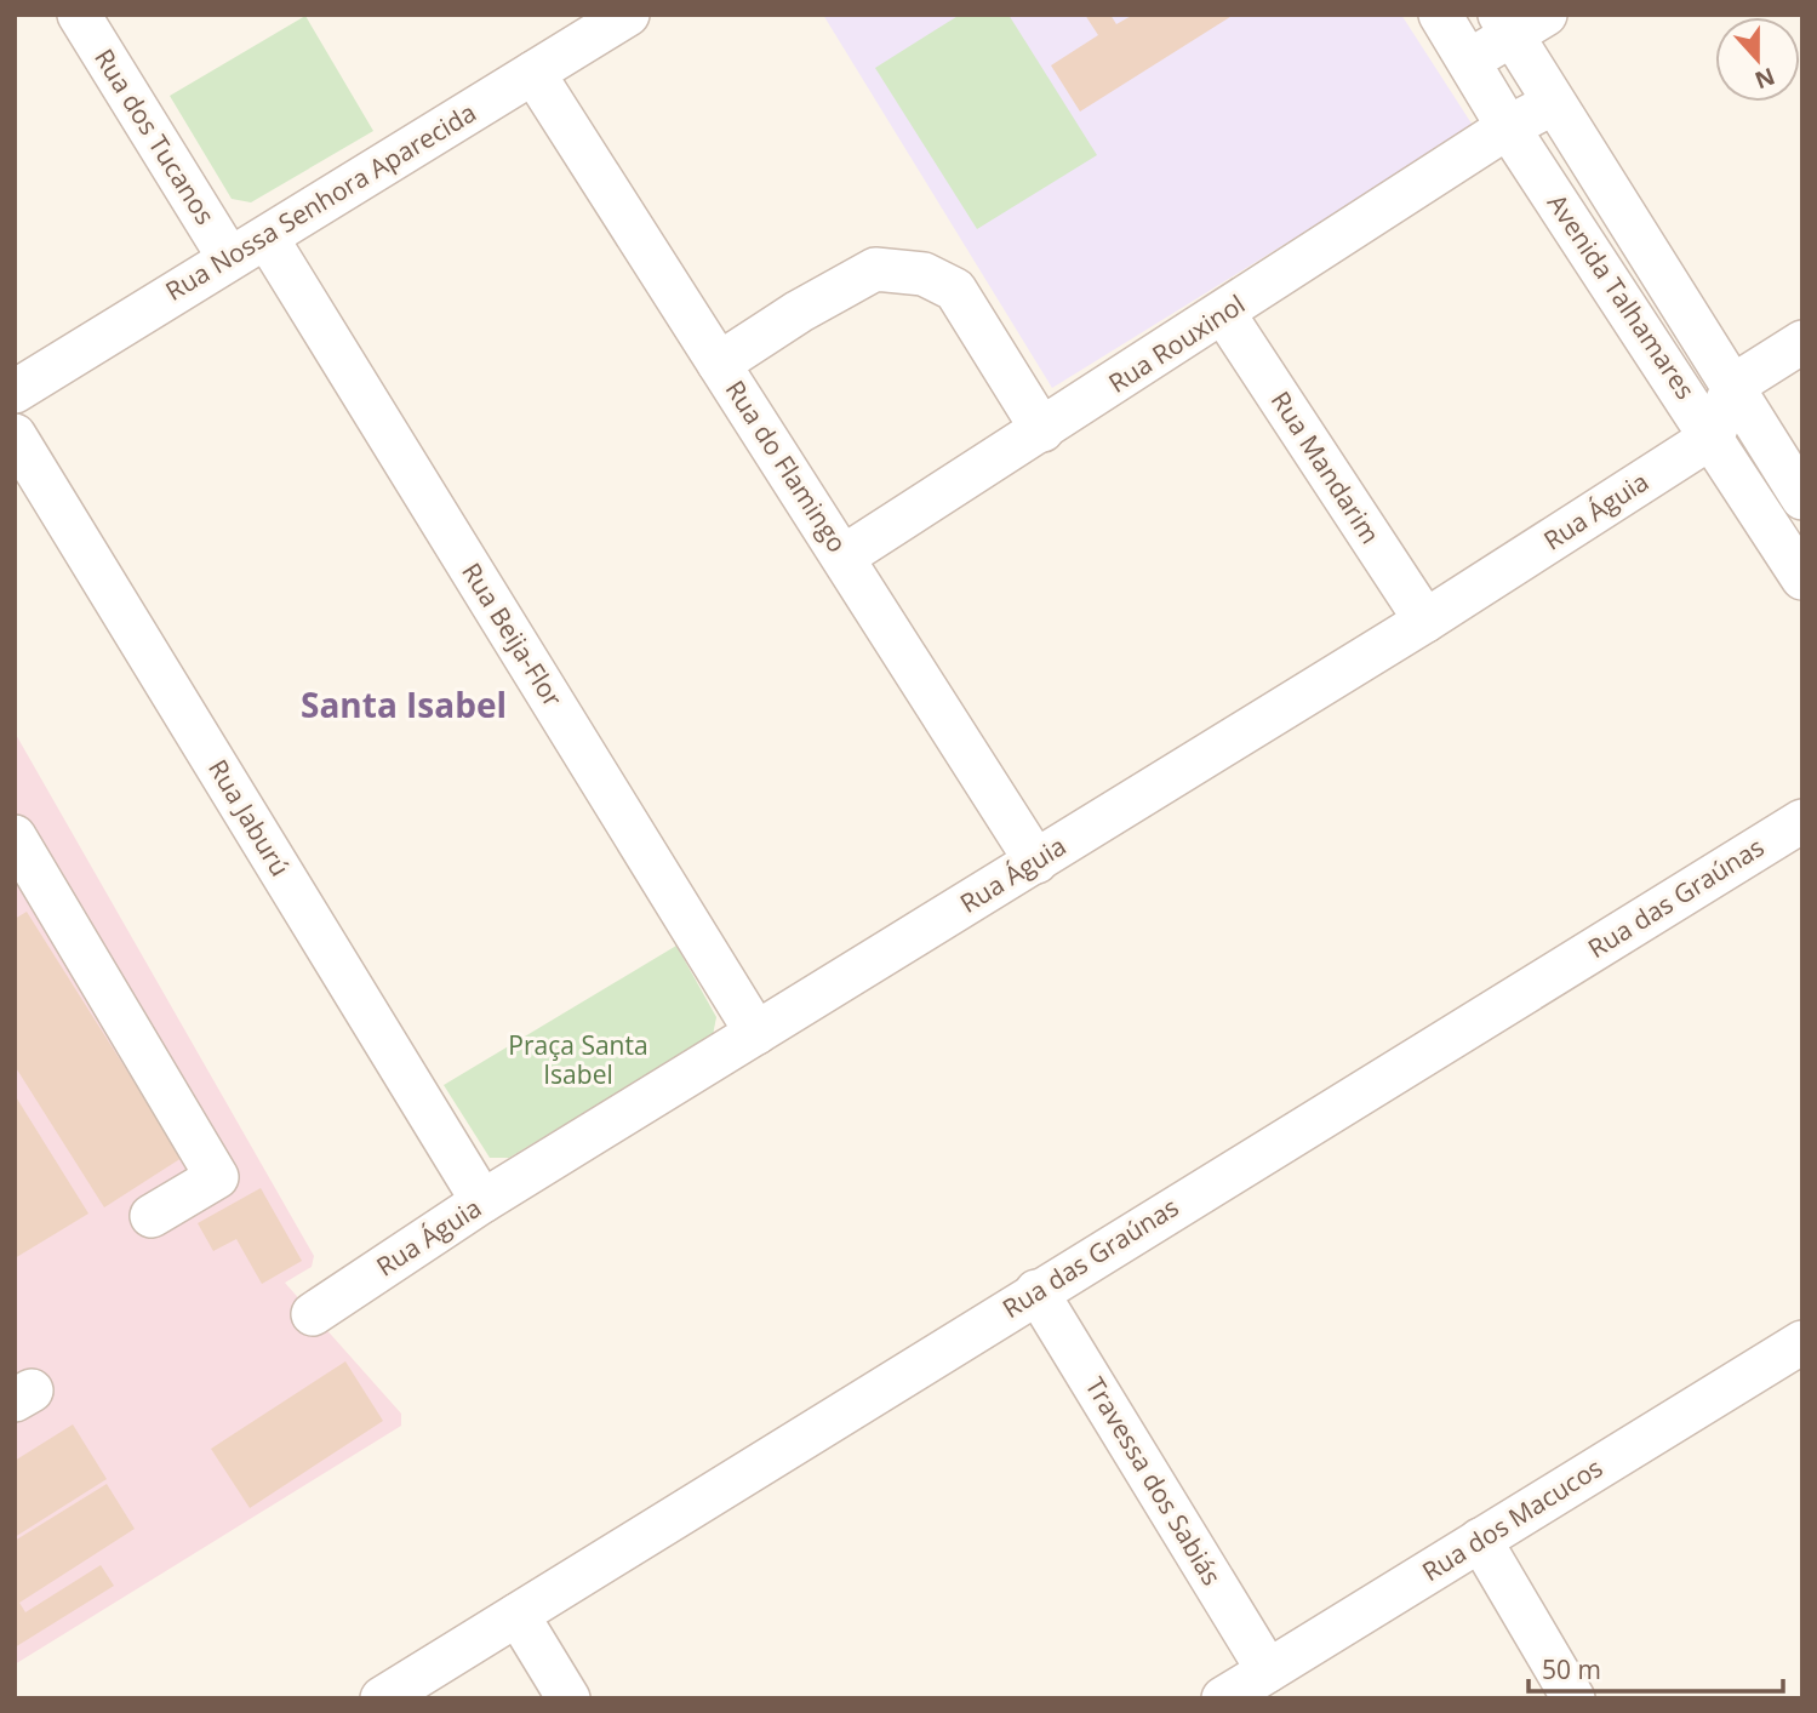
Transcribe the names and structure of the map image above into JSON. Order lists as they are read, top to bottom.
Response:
{
  "streets": {
    "street": [
      "Rua dos Tucanos",
      "Rua Nossa Senhora Aparecida",
      "Avenida Talhamares",
      "Rua Rouxinol",
      "Rua do Flamingo",
      "Rua Mandarim",
      "Rua Águia",
      "Rua Beija-Flor",
      "Rua Jaburú",
      "Rua das Graúnas",
      "Travessa dos Sabiás",
      "Rua dos Macucos"
    ]
  },
  "crossings": [
    ["Rua dos Tucanos", "Rua Nossa Senhora Aparecida"],
    ["Rua Nossa Senhora Aparecida", "Rua do Flamingo"],
    ["Rua Nossa Senhora Aparecida", "Rua Beija-Flor"],
    ["Avenida Talhamares", "Rua Rouxinol"],
    ["Avenida Talhamares", "Rua Águia"],
    ["Rua Rouxinol", "Rua do Flamingo"],
    ["Rua Rouxinol", "Rua Mandarim"],
    ["Rua do Flamingo", "Rua Águia"],
    ["Rua Mandarim", "Rua Águia"],
    ["Rua Águia", "Rua Beija-Flor"],
    ["Rua Águia", "Rua Jaburú"],
    ["Rua das Graúnas", "Travessa dos Sabiás"],
    ["Travessa dos Sabiás", "Rua dos Macucos"]
  ],
  "districts": ["Santa Isabel"],
  "parks": ["Praça Santa Isabel"],
  "scale_bar": "50 m",
  "north": "bottom"
}
